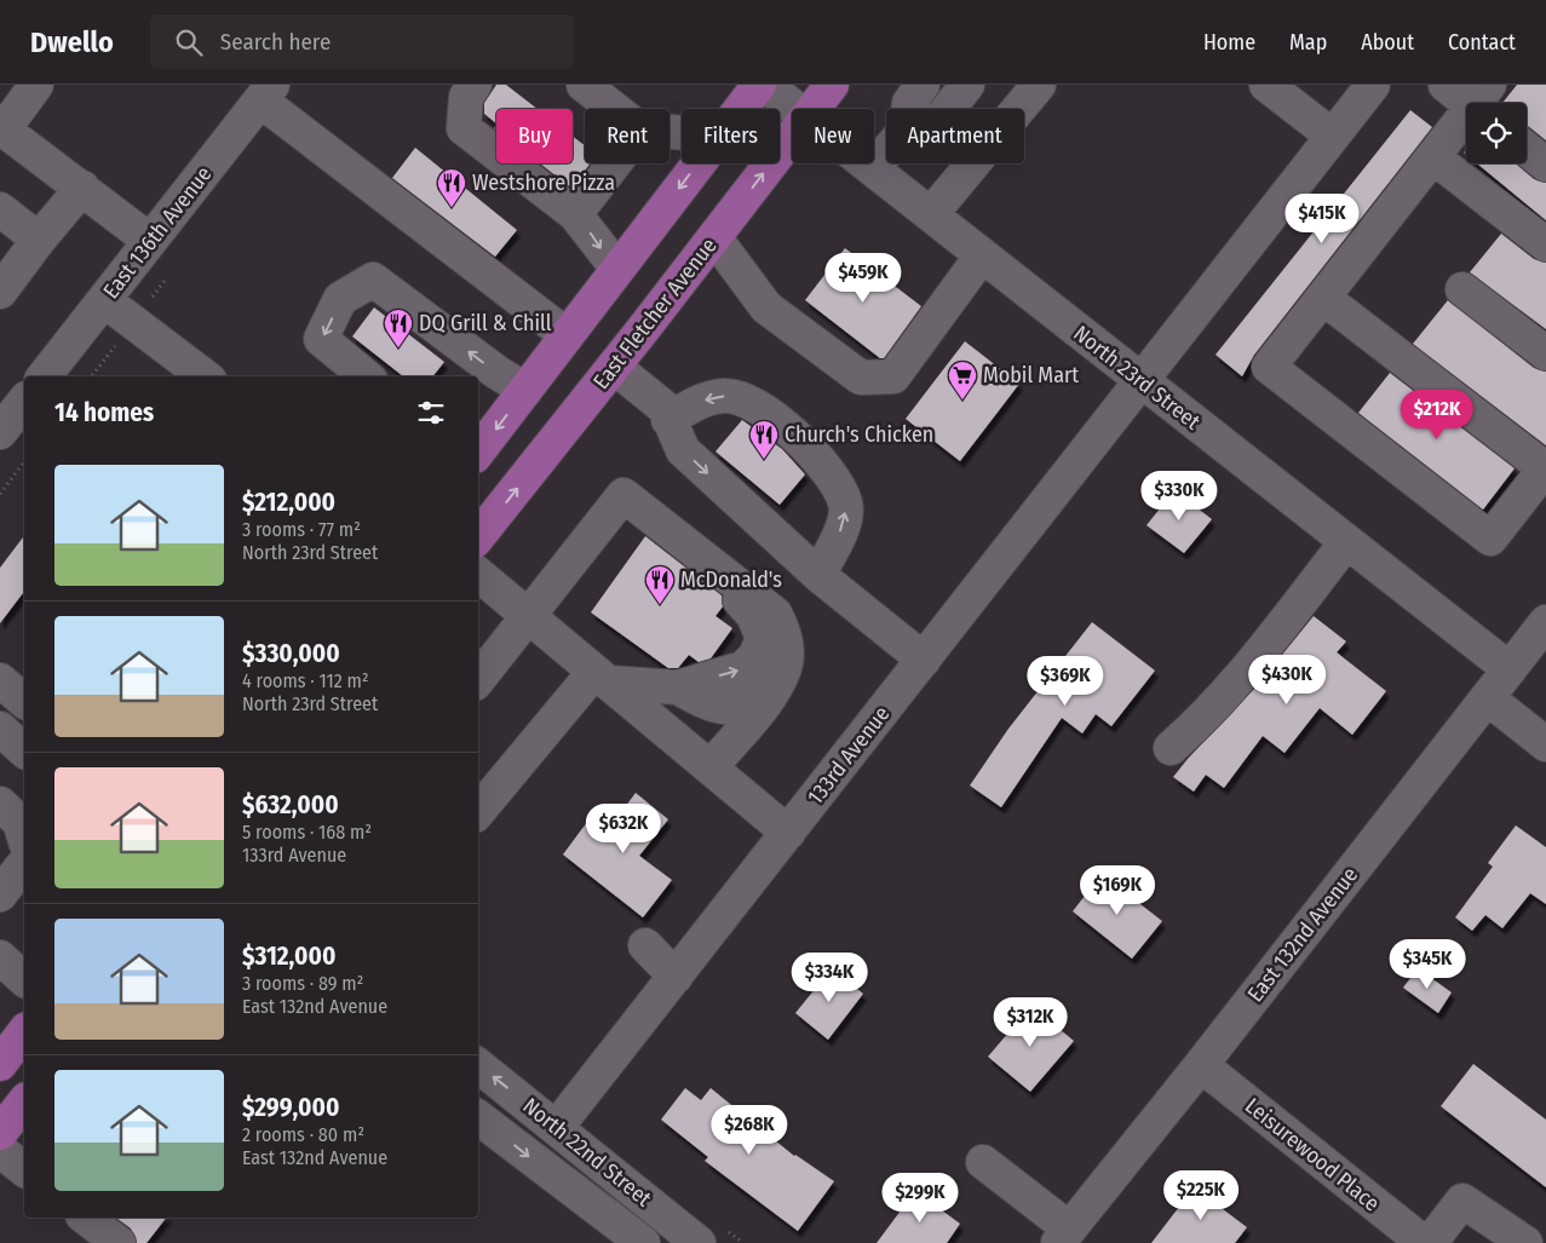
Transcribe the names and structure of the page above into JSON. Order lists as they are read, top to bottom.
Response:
{
  "streets": {
    "main road": ["East Fletcher Avenue"],
    "street": [
      "East 136th Avenue",
      "North 23rd Street",
      "133rd Avenue",
      "East 132nd Avenue",
      "North 22nd Street",
      "Leisurewood Place"
    ]
  },
  "crossings": [
    ["North 23rd Street", "133rd Avenue"],
    ["North 23rd Street", "East 132nd Avenue"],
    ["133rd Avenue", "North 22nd Street"],
    ["East 132nd Avenue", "Leisurewood Place"]
  ],
  "places": {
    "restaurant": [
      "Westshore Pizza",
      "DQ Grill & Chill",
      "Church's Chicken",
      "McDonald's"
    ],
    "supermarket": ["Mobil Mart"]
  },
  "page": {
    "header": "Dwello",
    "search": "Search here",
    "nav": [
      "Home",
      "Map",
      "About",
      "Contact"
    ],
    "chip": [
      "Buy",
      "Rent",
      "Filters",
      "New",
      "Apartment"
    ],
    "price": [
      "$415K",
      "$459K",
      "$212K",
      "$330K",
      "$430K",
      "$369K",
      "$632K",
      "$169K",
      "$345K",
      "$334K",
      "$312K",
      "$268K",
      "$225K",
      "$299K"
    ],
    "heading": "14 homes",
    "list": [
      {
        "name": "$212,000",
        "note": "3 rooms · 77 m² · North 23rd Street"
      },
      {
        "name": "$330,000",
        "note": "4 rooms · 112 m² · North 23rd Street"
      },
      {
        "name": "$632,000",
        "note": "5 rooms · 168 m² · 133rd Avenue"
      },
      {
        "name": "$312,000",
        "note": "3 rooms · 89 m² · East 132nd Avenue"
      },
      {
        "name": "$299,000",
        "note": "2 rooms · 80 m² · East 132nd Avenue"
      }
    ]
  }
}
